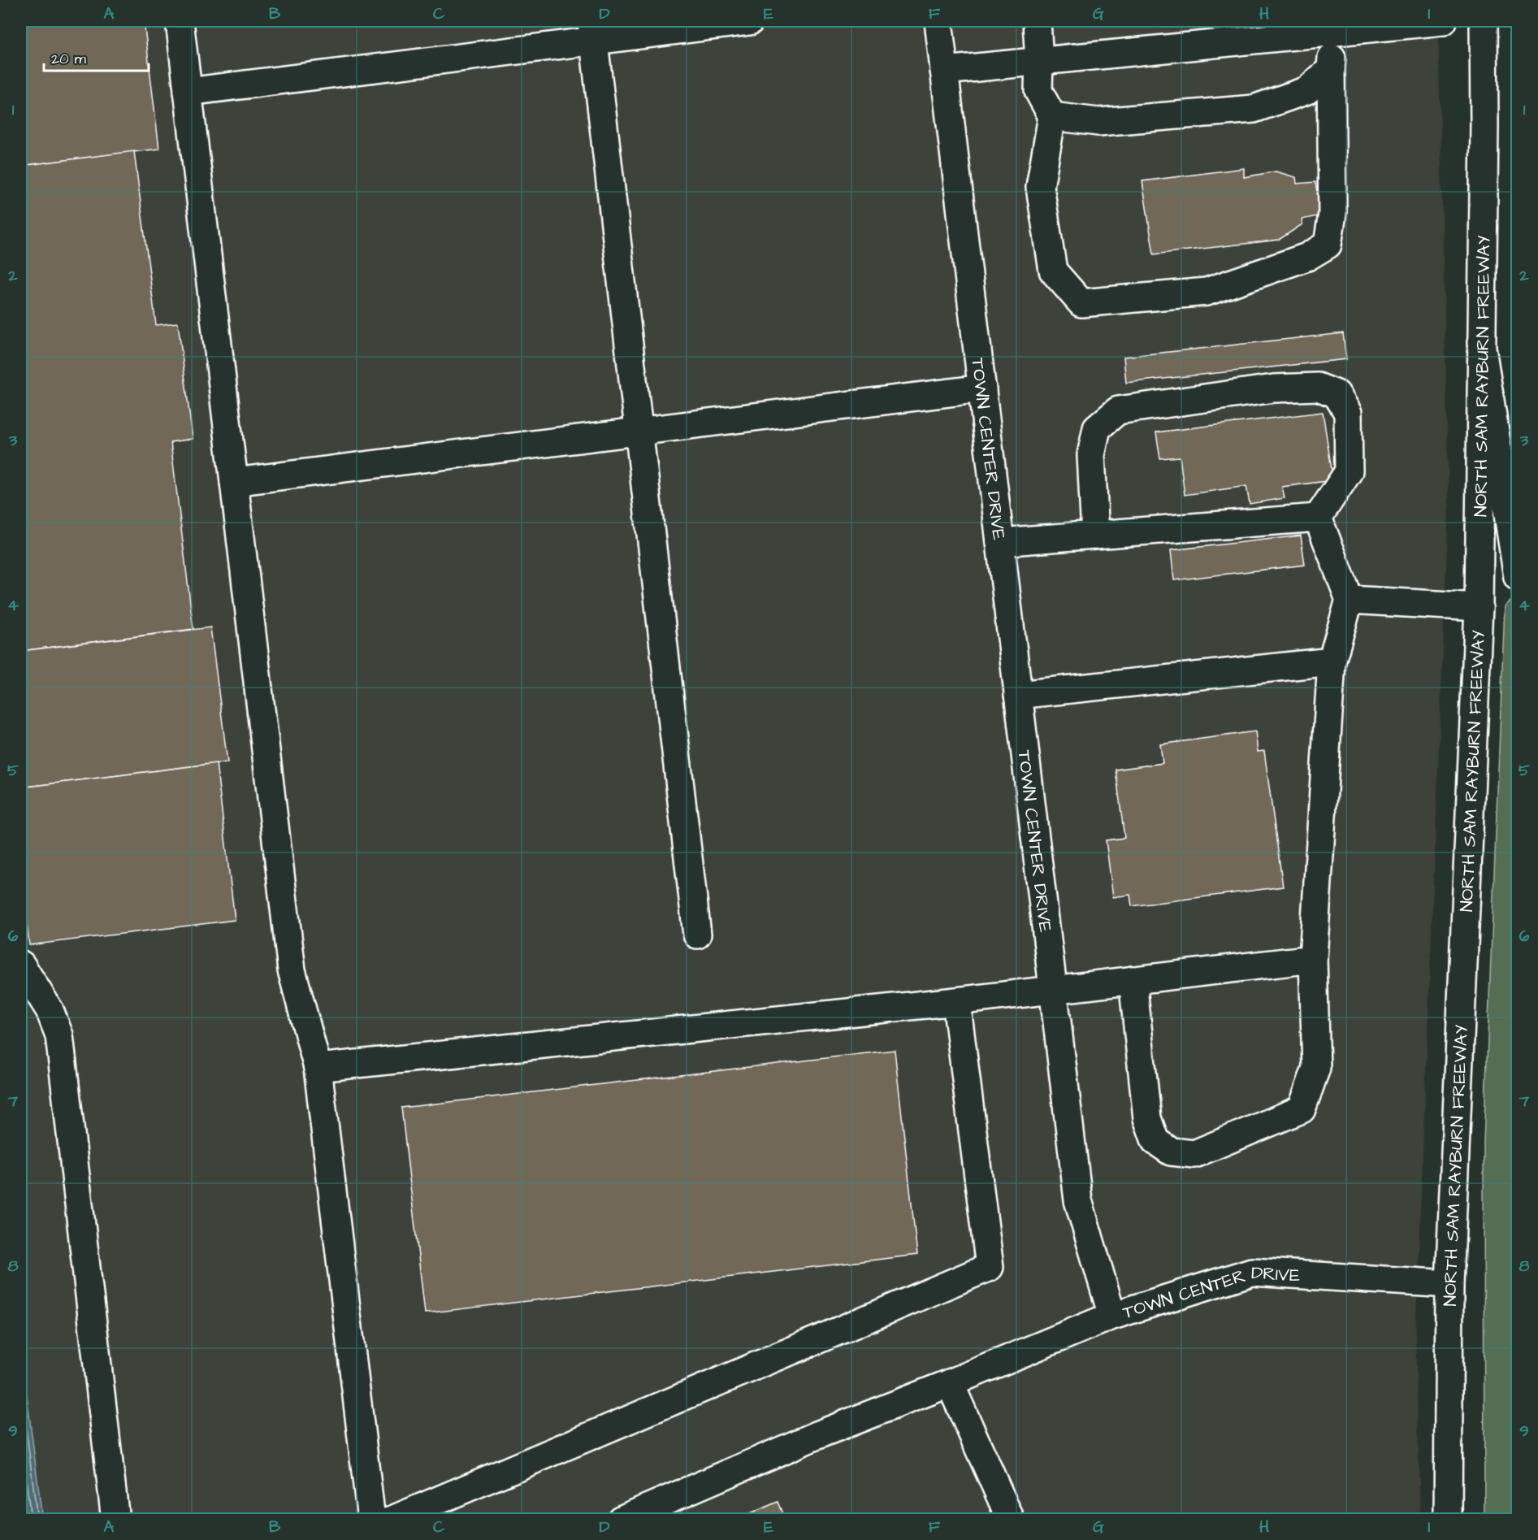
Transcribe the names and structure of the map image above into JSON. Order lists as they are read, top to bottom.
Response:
{
  "streets": {
    "main road": ["NORTH SAM RAYBURN FREEWAY", "TOWN CENTER DRIVE"]
  },
  "crossings": [
    ["NORTH SAM RAYBURN FREEWAY", "TOWN CENTER DRIVE"]
  ],
  "scale_bar": "20 m",
  "grid": {
    "columns": [
      "A",
      "B",
      "C",
      "D",
      "E",
      "F",
      "G",
      "H",
      "I"
    ],
    "rows": [
      "1",
      "2",
      "3",
      "4",
      "5",
      "6",
      "7",
      "8",
      "9"
    ]
  }
}
